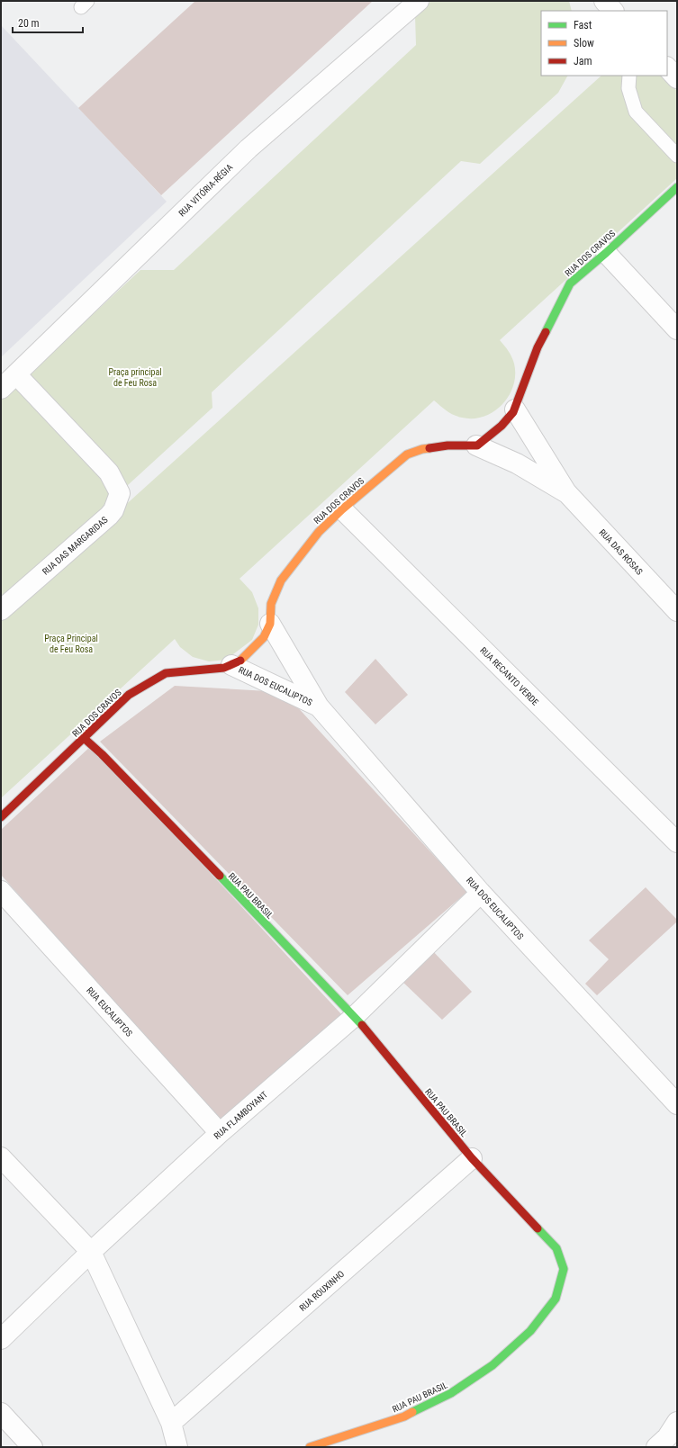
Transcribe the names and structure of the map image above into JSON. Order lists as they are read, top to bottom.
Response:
{
  "streets": {
    "street": [
      "RUA VITÓRIA-RÉGIA",
      "RUA DOS CRAVOS",
      "RUA DAS MARGARIDAS",
      "RUA DAS ROSAS",
      "RUA RECANTO VERDE",
      "RUA DOS EUCALIPTOS",
      "RUA PAU BRASIL",
      "RUA EUCALIPTOS",
      "RUA FLAMBOYANT",
      "RUA ROUXINHO"
    ]
  },
  "crossings": [
    ["RUA VITÓRIA-RÉGIA", "RUA DAS MARGARIDAS"],
    ["RUA DOS CRAVOS", "RUA DAS ROSAS"],
    ["RUA DOS CRAVOS", "RUA RECANTO VERDE"],
    ["RUA DOS CRAVOS", "RUA DOS EUCALIPTOS"],
    ["RUA DOS CRAVOS", "RUA PAU BRASIL"],
    ["RUA DOS EUCALIPTOS", "RUA FLAMBOYANT"],
    ["RUA PAU BRASIL", "RUA FLAMBOYANT"],
    ["RUA PAU BRASIL", "RUA ROUXINHO"],
    ["RUA EUCALIPTOS", "RUA FLAMBOYANT"]
  ],
  "parks": ["Praça principal de Feu Rosa", "Praça Principal de Feu Rosa"],
  "legend": ["Fast", "Slow", "Jam"],
  "scale_bar": "20 m"
}
